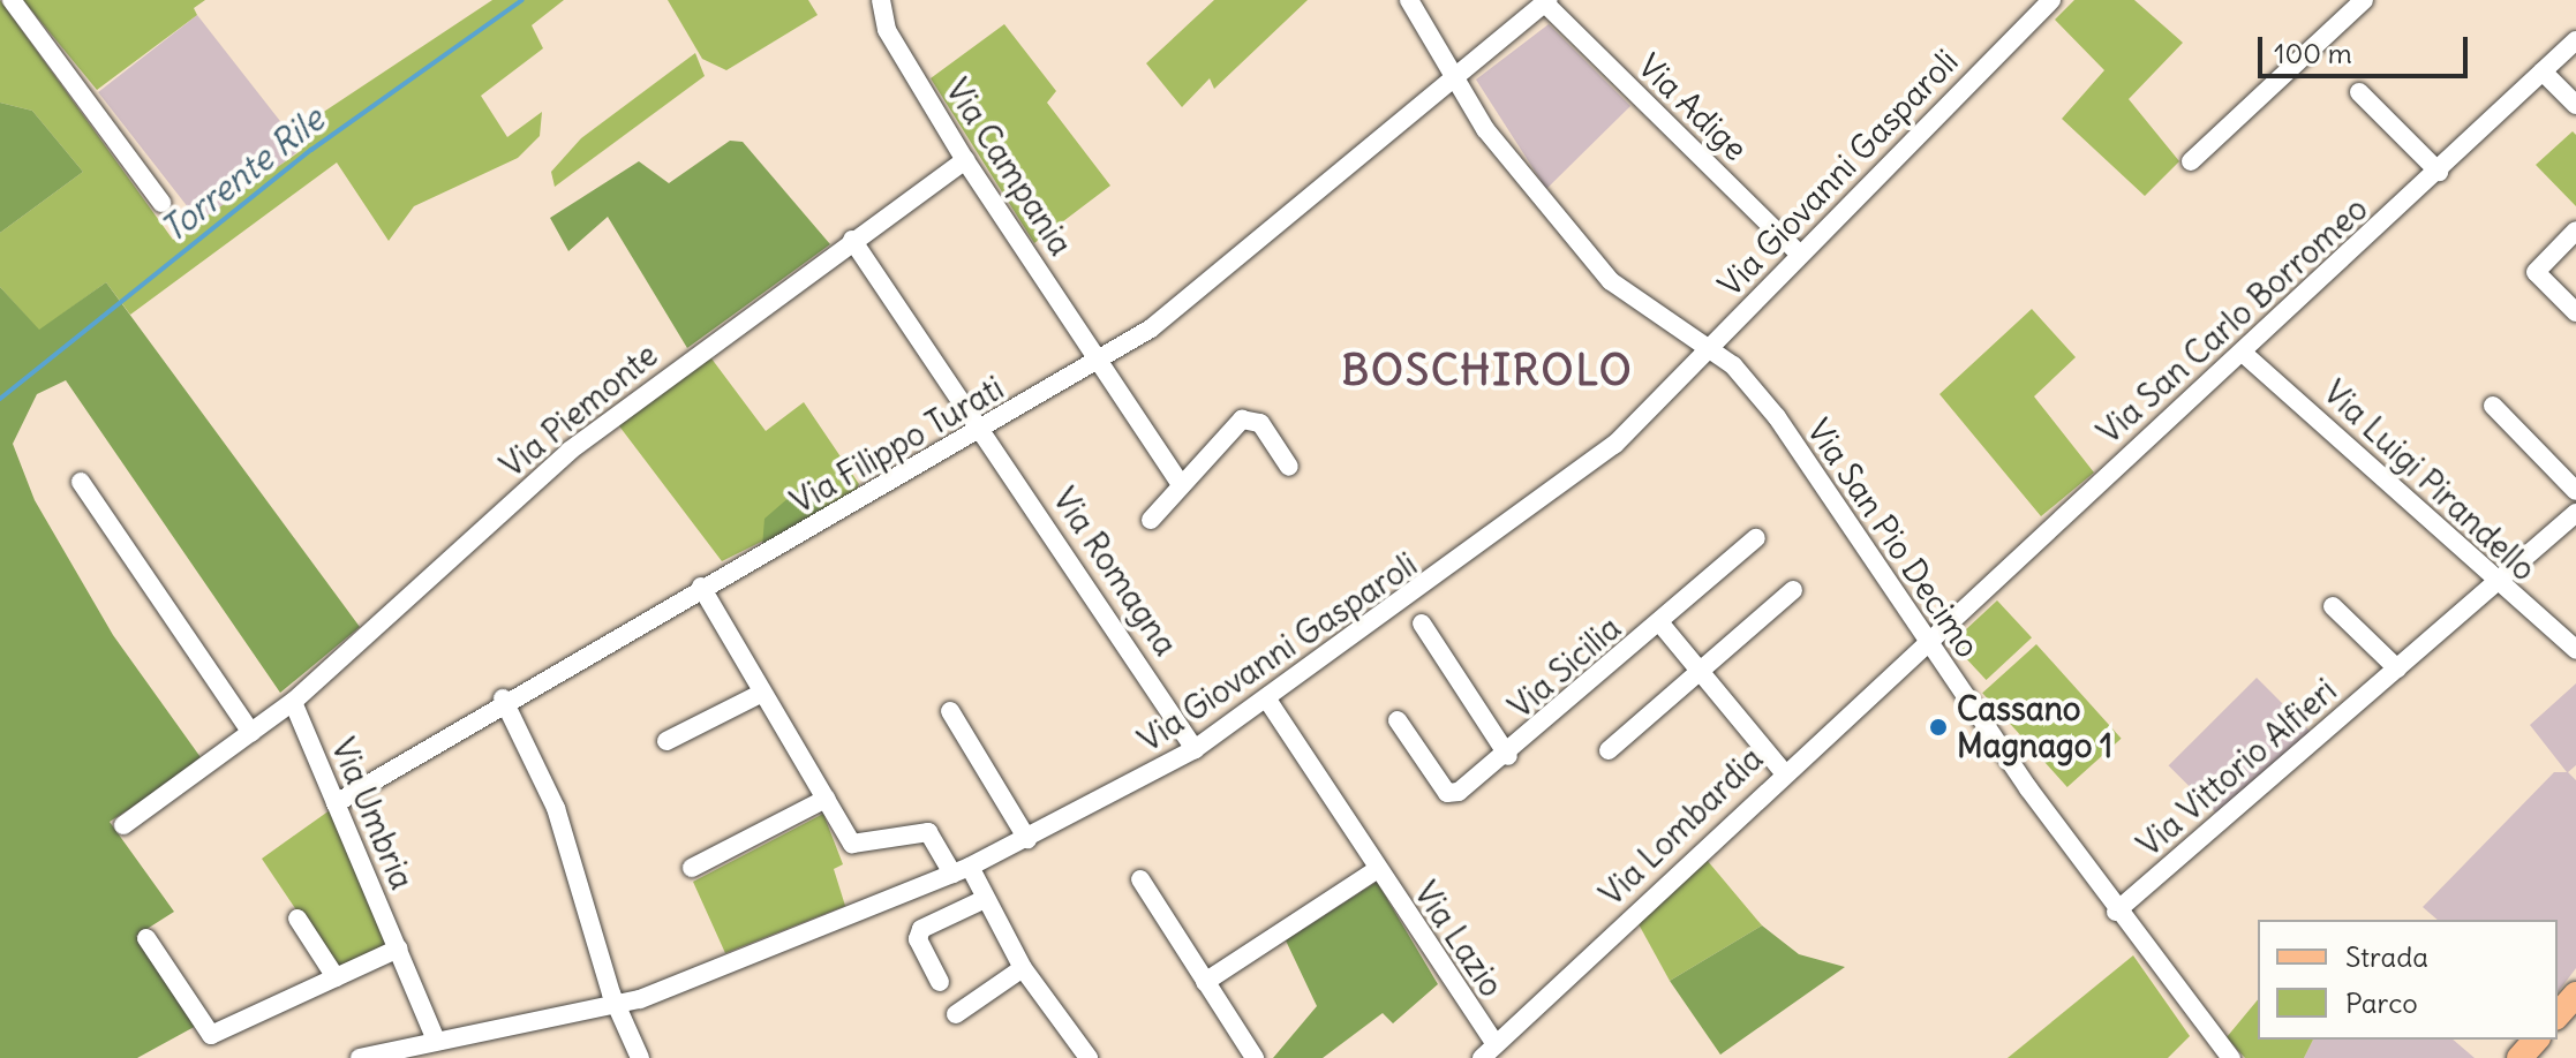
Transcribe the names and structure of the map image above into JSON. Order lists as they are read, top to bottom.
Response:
{
  "streets": {
    "street": [
      "Via Adige",
      "Via Campania",
      "Via Giovanni Gasparoli",
      "Via San Carlo Borromeo",
      "Via Piemonte",
      "Via Filippo Turati",
      "Via Luigi Pirandello",
      "Via San Pio Decimo",
      "Via Romagna",
      "Via Sicilia",
      "Via Vittorio Alfieri",
      "Via Umbria",
      "Via Lombardia",
      "Via Lazio"
    ]
  },
  "crossings": [
    ["Via Adige", "Via Giovanni Gasparoli"],
    ["Via Adige", "Via Filippo Turati"],
    ["Via Campania", "Via Piemonte"],
    ["Via Campania", "Via Filippo Turati"],
    ["Via Giovanni Gasparoli", "Via San Pio Decimo"],
    ["Via Giovanni Gasparoli", "Via Romagna"],
    ["Via Giovanni Gasparoli", "Via Umbria"],
    ["Via Giovanni Gasparoli", "Via Lazio"],
    ["Via San Carlo Borromeo", "Via Luigi Pirandello"],
    ["Via San Carlo Borromeo", "Via San Pio Decimo"],
    ["Via San Carlo Borromeo", "Via Lombardia"],
    ["Via Piemonte", "Via Romagna"],
    ["Via Piemonte", "Via Umbria"],
    ["Via Filippo Turati", "Via San Pio Decimo"],
    ["Via Filippo Turati", "Via Romagna"],
    ["Via Filippo Turati", "Via Umbria"],
    ["Via Luigi Pirandello", "Via Vittorio Alfieri"],
    ["Via San Pio Decimo", "Via Vittorio Alfieri"],
    ["Via San Pio Decimo", "Via Lombardia"],
    ["Via Sicilia", "Via Lombardia"],
    ["Via Lombardia", "Via Lazio"]
  ],
  "districts": ["BOSCHIROLO"],
  "water": ["Torrente Rile"],
  "places": ["Cassano Magnago 1"],
  "legend": ["Strada", "Parco"],
  "scale_bar": "100 m"
}
